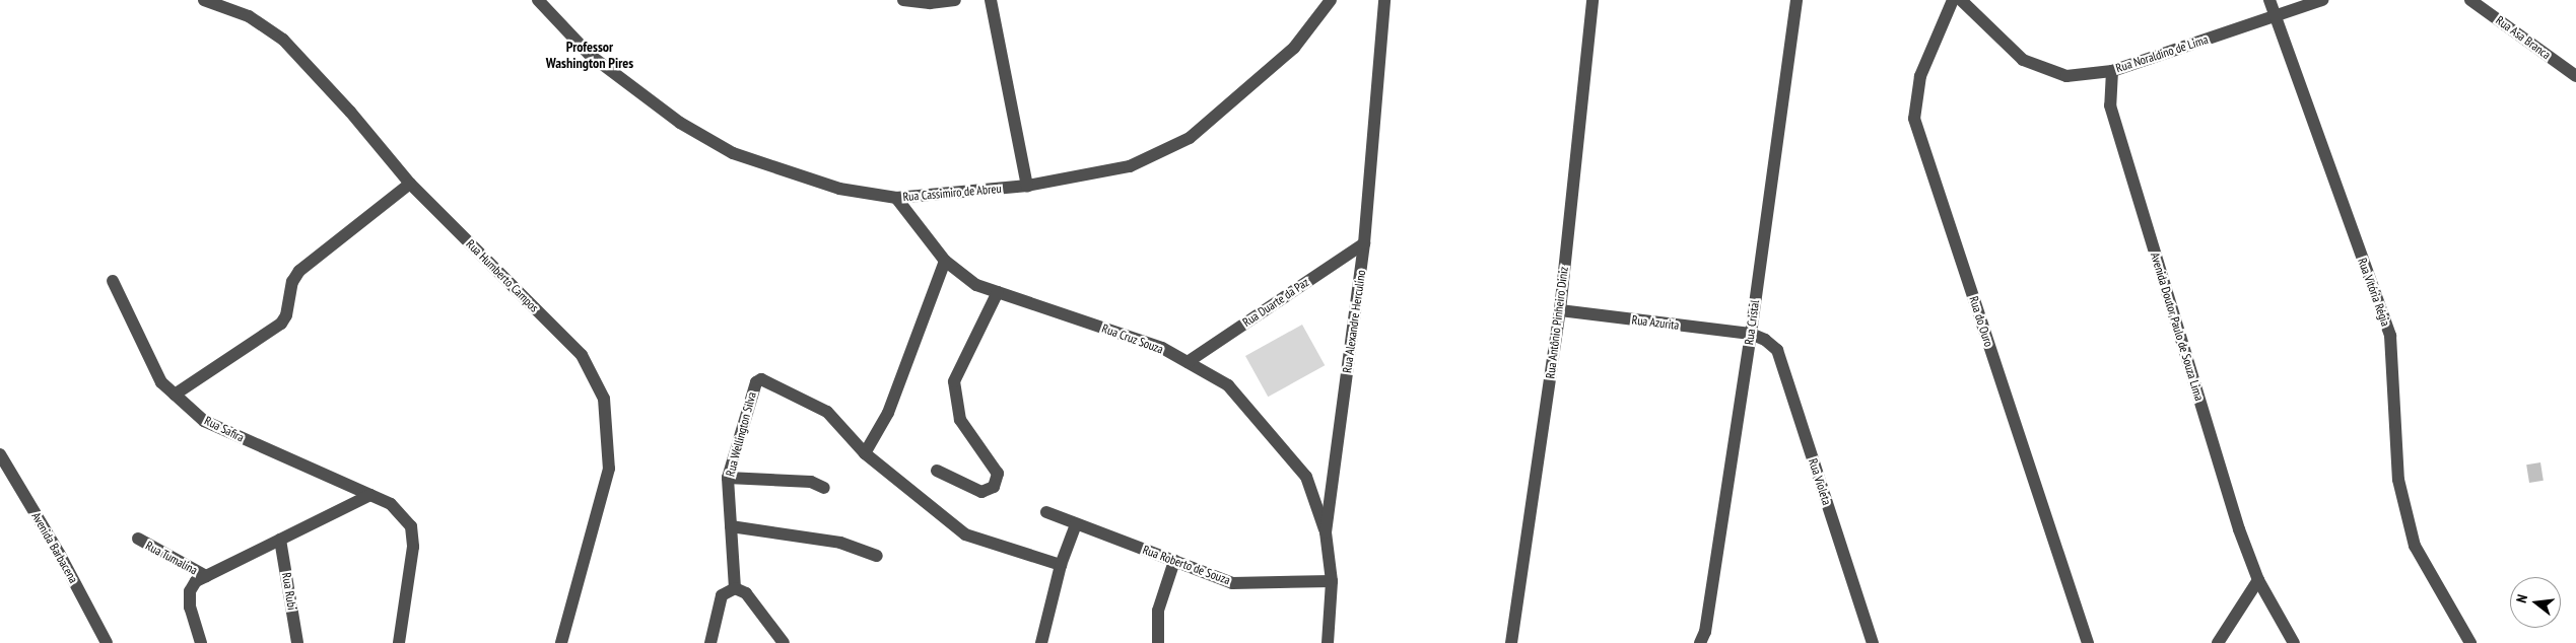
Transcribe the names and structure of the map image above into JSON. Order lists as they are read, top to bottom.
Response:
{
  "streets": {
    "street": [
      "Rua Asa Branca",
      "Rua Noraldino de Lima",
      "Rua Cassimiro de Abreu",
      "Rua Humberto Campos",
      "Rua Vitória Régia",
      "Rua Duarte da Paz",
      "Rua Alexandre Herculino",
      "Rua do Ouro",
      "Rua Antônio Pinheiro Diniz",
      "Rua Azurita",
      "Rua Cristal",
      "Avenida Doutor Paulo de Souza Lima",
      "Rua Cruz Souza",
      "Rua Safira",
      "Rua Wellington Silva",
      "Rua Violeta",
      "Avenida Barbacena",
      "Rua Tumalina",
      "Rua Roberto de Souza",
      "Rua Rubi"
    ]
  },
  "crossings": [
    ["Rua Noraldino de Lima", "Rua Vitória Régia"],
    ["Rua Noraldino de Lima", "Avenida Doutor Paulo de Souza Lima"],
    ["Rua Cassimiro de Abreu", "Rua Cruz Souza"],
    ["Rua Duarte da Paz", "Rua Alexandre Herculino"],
    ["Rua Duarte da Paz", "Rua Cruz Souza"],
    ["Rua Alexandre Herculino", "Rua Cruz Souza"],
    ["Rua Alexandre Herculino", "Rua Roberto de Souza"],
    ["Rua Antônio Pinheiro Diniz", "Rua Azurita"],
    ["Rua Azurita", "Rua Cristal"],
    ["Rua Azurita", "Rua Violeta"],
    ["Rua Cristal", "Rua Violeta"]
  ],
  "districts": ["Professor Washington Pires"],
  "north": "left"
}
